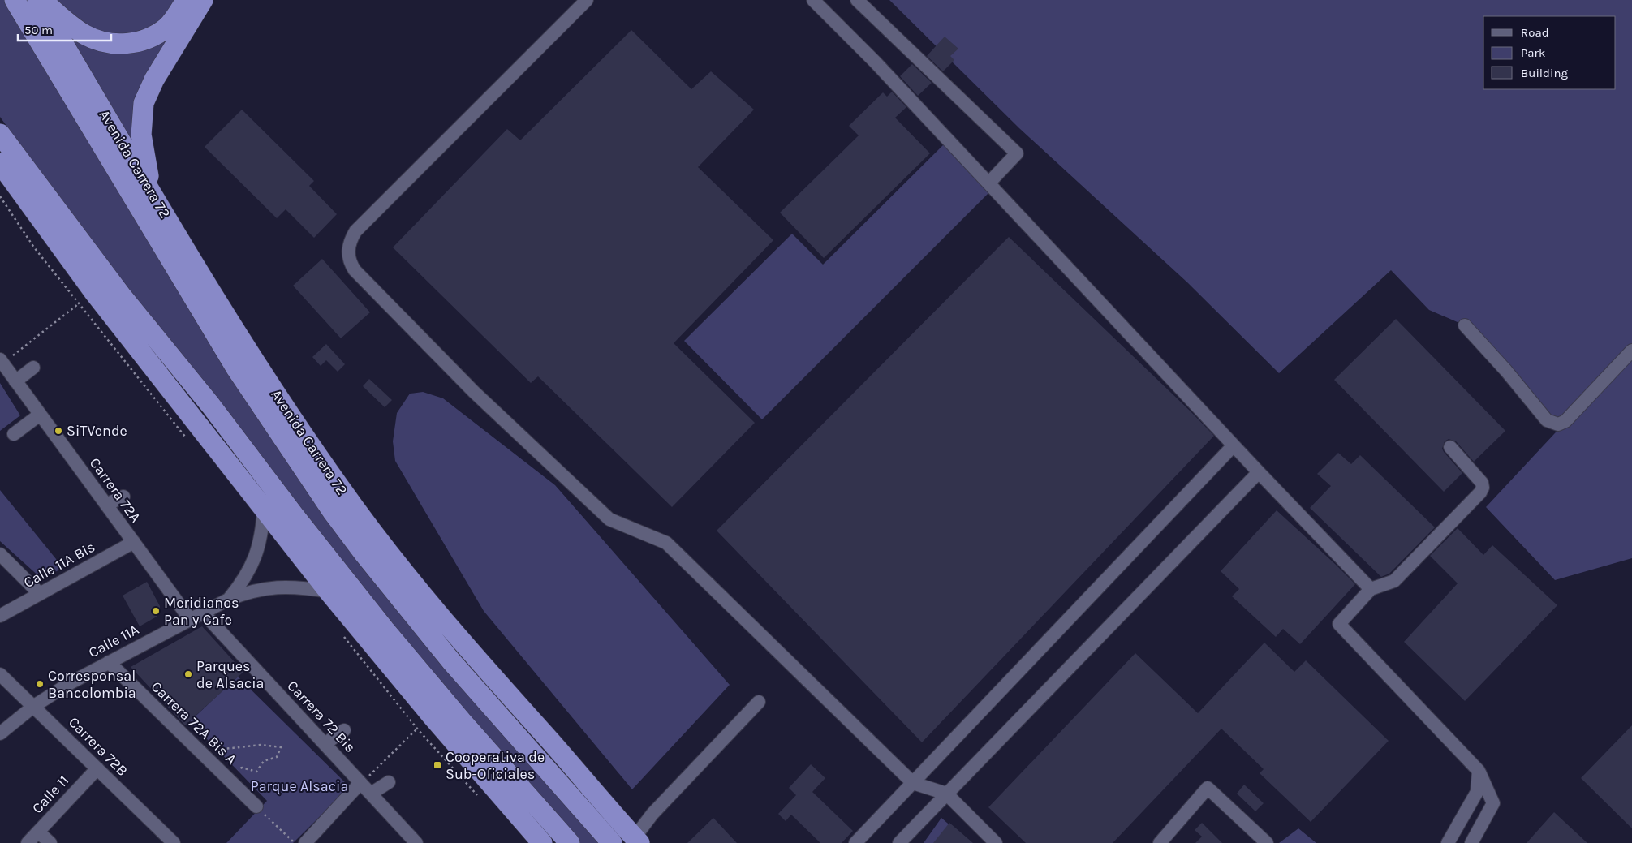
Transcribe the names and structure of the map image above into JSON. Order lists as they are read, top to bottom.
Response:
{
  "streets": {
    "highway": ["Avenida Carrera 72"],
    "street": [
      "Carrera 72A",
      "Calle 11A Bis",
      "Calle 11A",
      "Carrera 72 Bis",
      "Carrera 72A Bis A",
      "Carrera 72B",
      "Calle 11"
    ]
  },
  "crossings": [
    ["Carrera 72A", "Calle 11A Bis"],
    ["Carrera 72A", "Calle 11A"],
    ["Calle 11A", "Carrera 72 Bis"],
    ["Calle 11A", "Carrera 72A Bis A"],
    ["Calle 11A", "Carrera 72B"],
    ["Carrera 72B", "Calle 11"]
  ],
  "parks": ["Parque Alsacia"],
  "places": {
    "other": [
      "SiTVende",
      "Meridianos Pan y Cafe",
      "Parques de Alsacia",
      "Corresponsal Bancolombia"
    ],
    "transit": ["Cooperativa de Sub-Oficiales"]
  },
  "legend": ["Road", "Park", "Building"],
  "scale_bar": "50 m"
}
